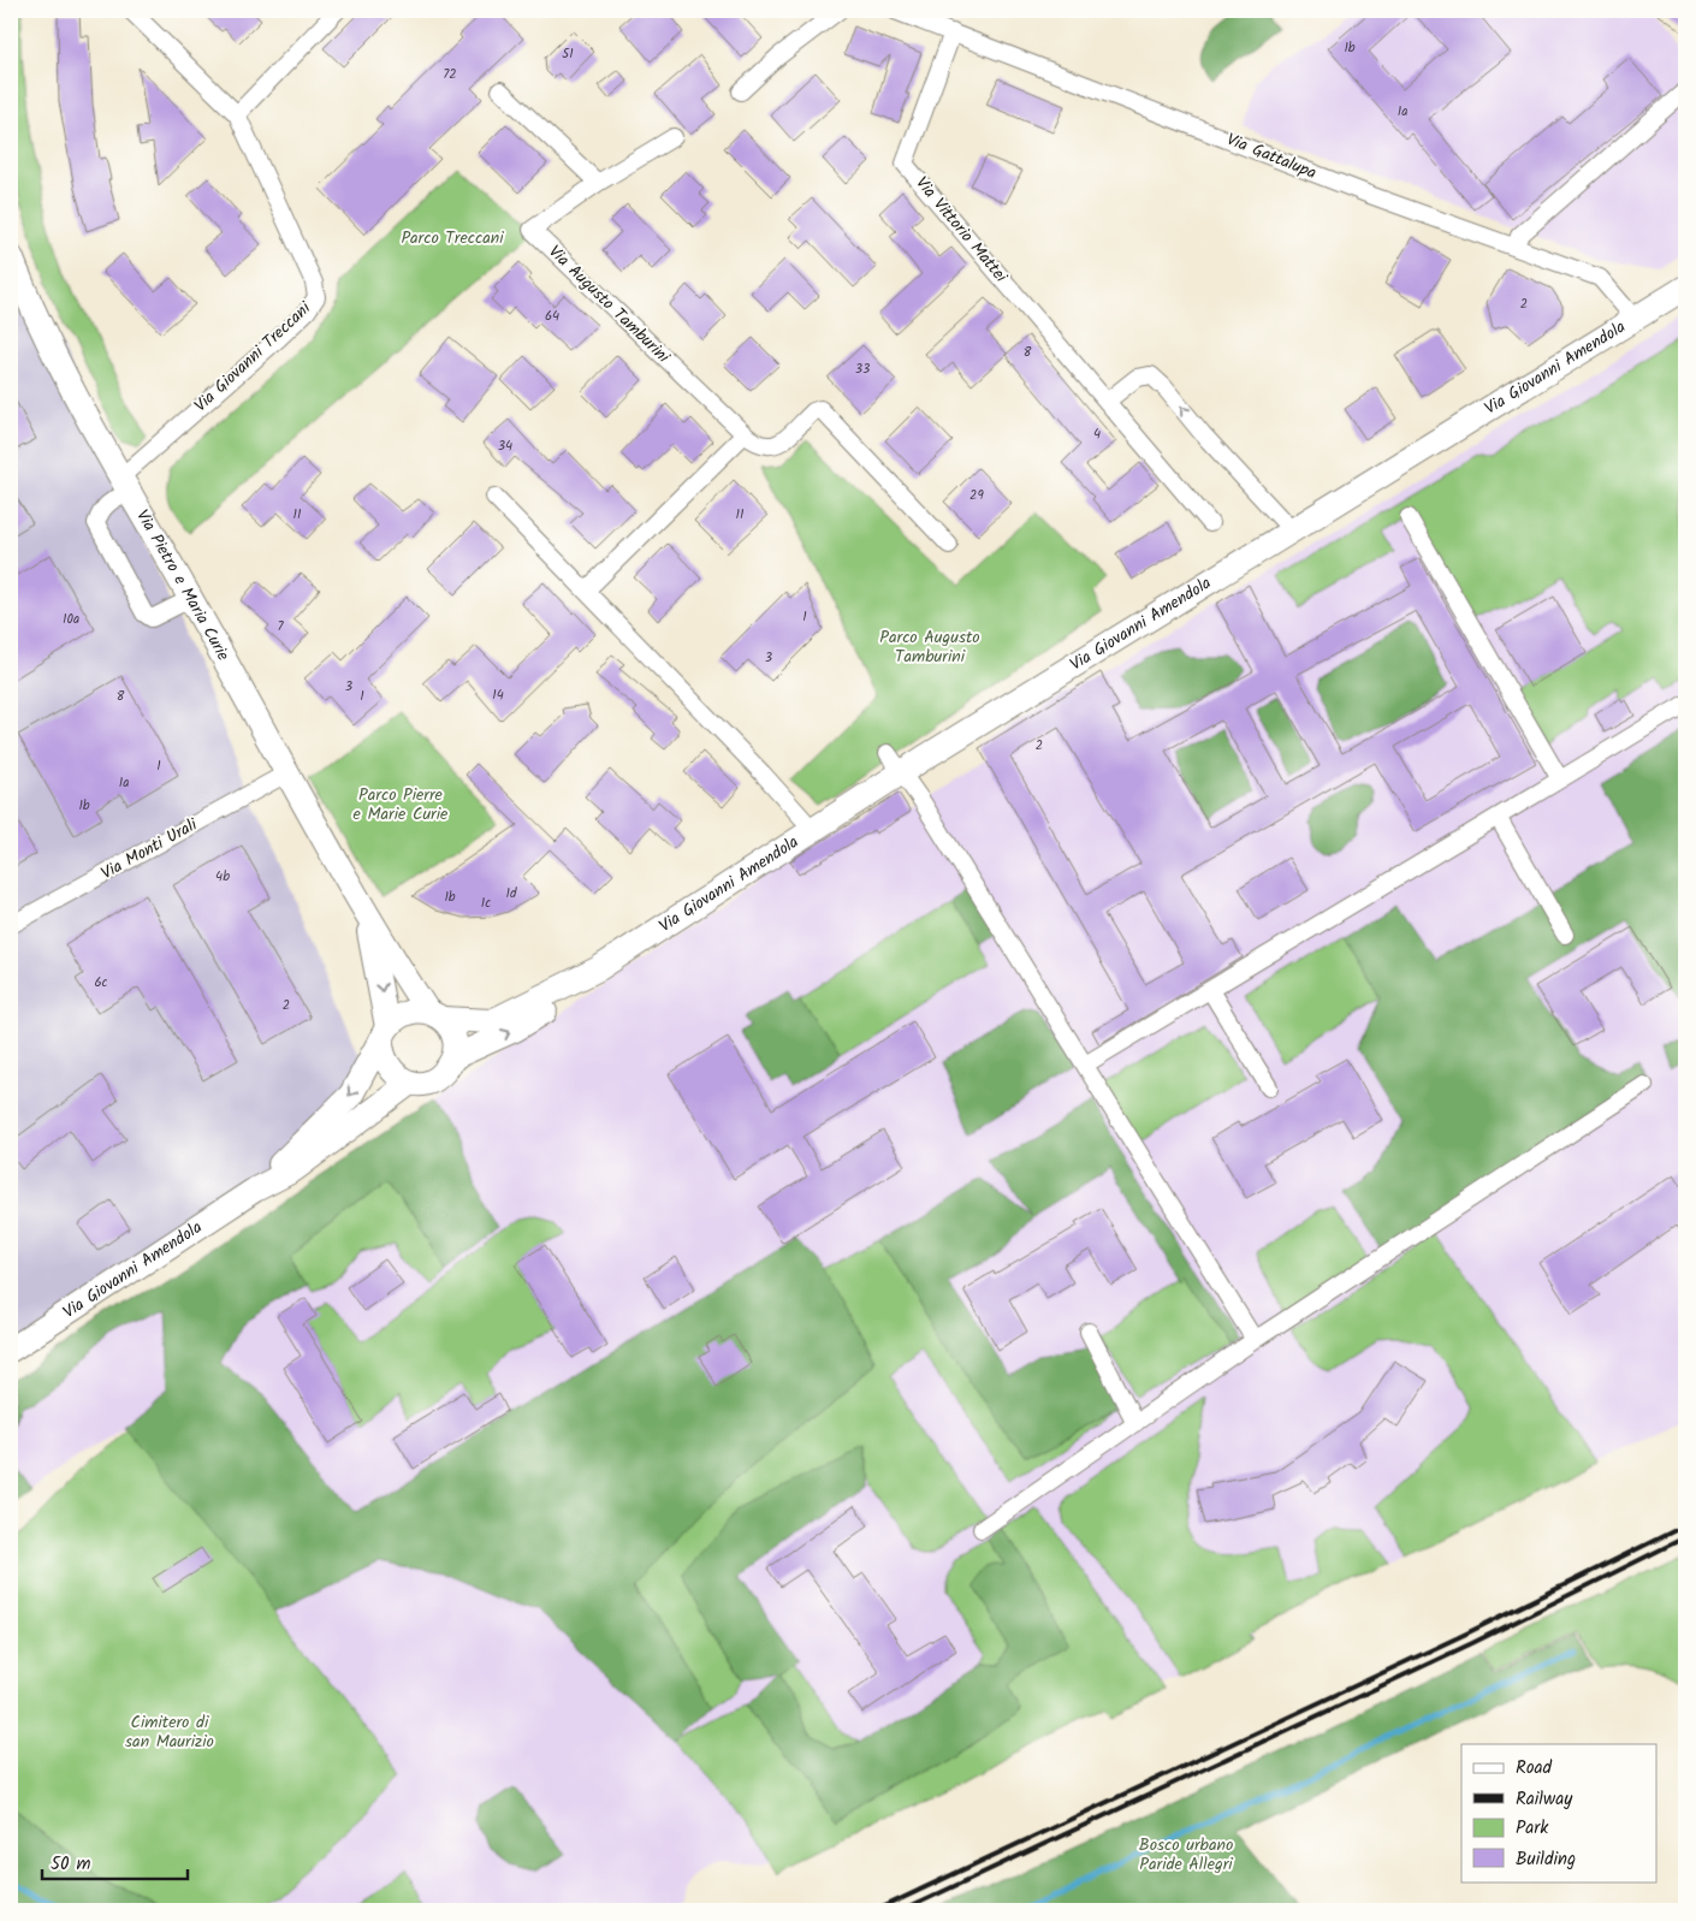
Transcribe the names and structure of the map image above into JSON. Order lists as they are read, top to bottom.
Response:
{
  "streets": {
    "main road": ["Via Giovanni Amendola", "Via Pietro e Maria Curie"],
    "street": [
      "Via Gattalupa",
      "Via Vittorio Mattei",
      "Via Augusto Tamburini",
      "Via Giovanni Treccani",
      "Via Monti Urali"
    ]
  },
  "crossings": [
    ["Via Gattalupa", "Via Vittorio Mattei"],
    ["Via Gattalupa", "Via Giovanni Amendola"],
    ["Via Giovanni Treccani", "Via Pietro e Maria Curie"],
    ["Via Giovanni Amendola", "Via Pietro e Maria Curie"],
    ["Via Pietro e Maria Curie", "Via Monti Urali"]
  ],
  "parks": [
    "Parco Treccani",
    "Parco Augusto Tamburini",
    "Parco Pierre e Marie Curie",
    "Cimitero di san Maurizio",
    "Bosco urbano Paride Allegri"
  ],
  "house_numbers": [
    "1b",
    "51",
    "72",
    "1a",
    "2",
    "64",
    "8",
    "33",
    "4",
    "34",
    "29",
    "11",
    "11",
    "1",
    "10a",
    "7",
    "3",
    "3",
    "14",
    "8",
    "1",
    "2",
    "1",
    "1a",
    "1b",
    "4b",
    "1d",
    "1b",
    "1c",
    "6c",
    "2"
  ],
  "legend": [
    "Road",
    "Railway",
    "Park",
    "Building"
  ],
  "scale_bar": "50 m"
}
